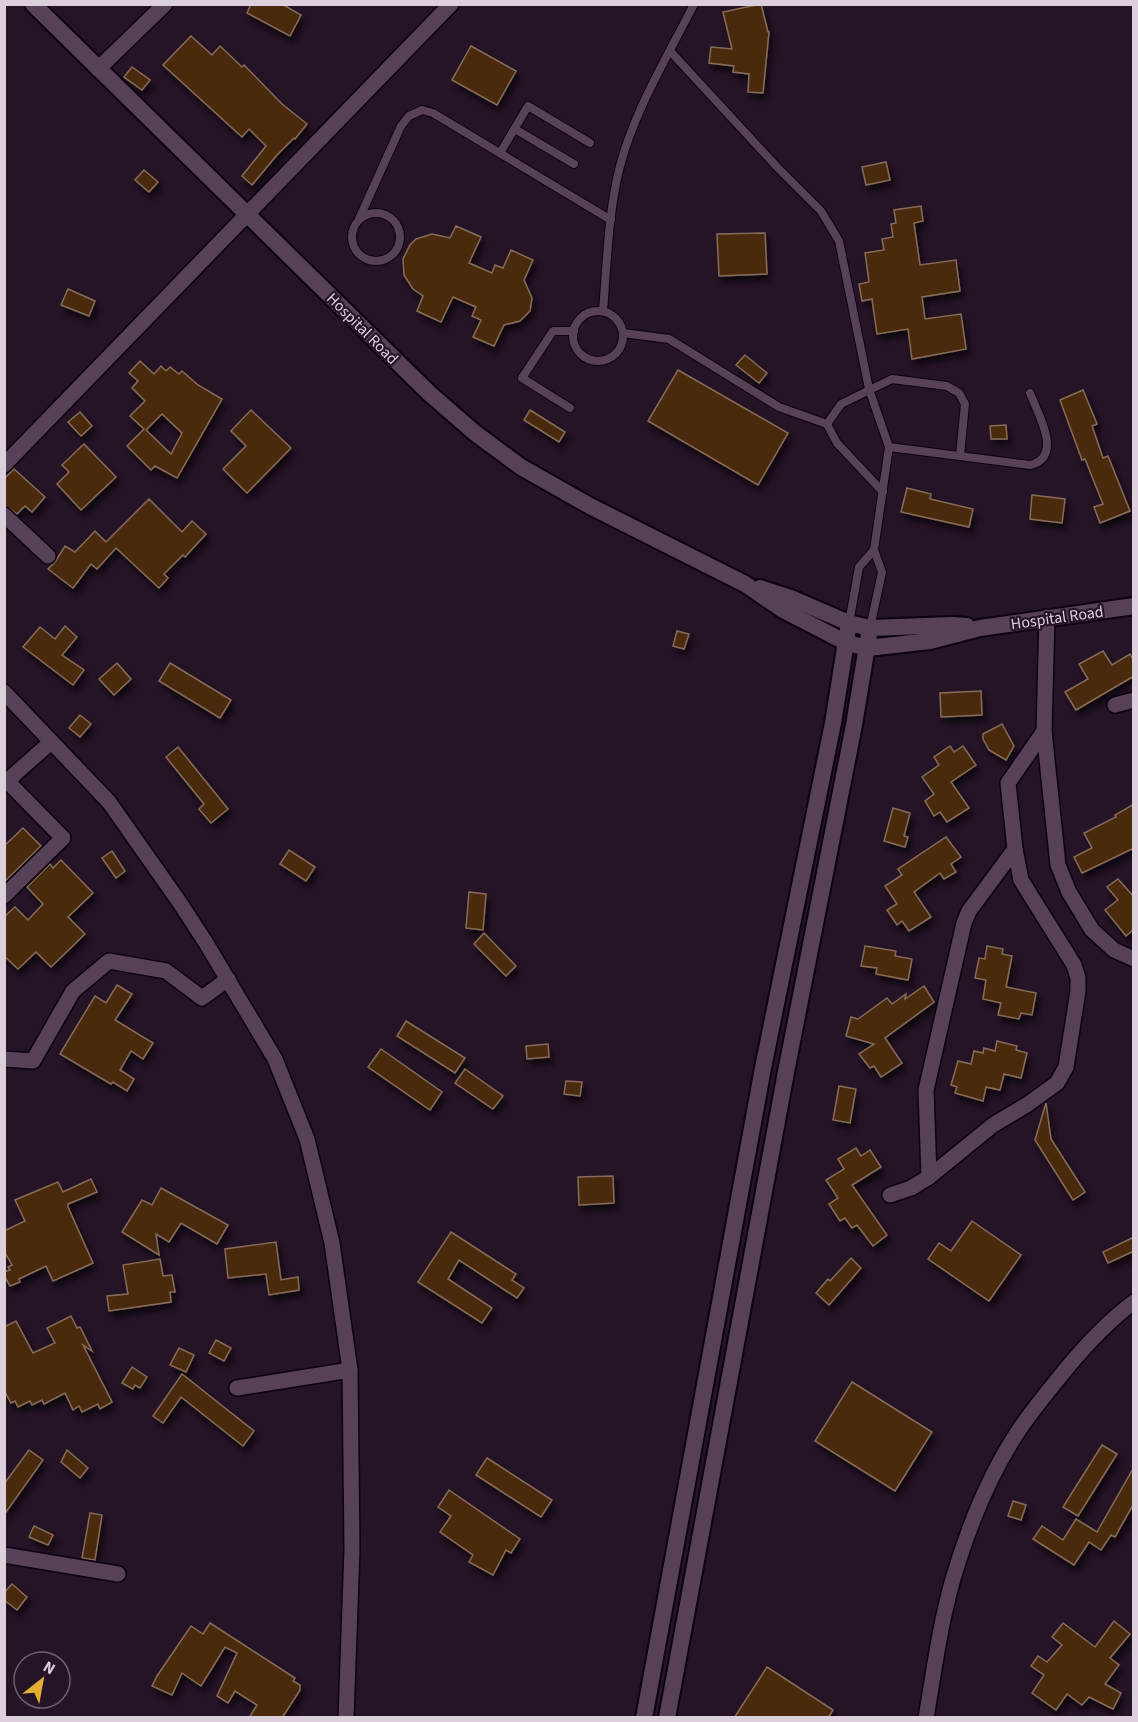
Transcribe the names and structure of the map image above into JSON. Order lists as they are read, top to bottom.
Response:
{
  "streets": {
    "street": ["Hospital Road"]
  },
  "north": "top right"
}
